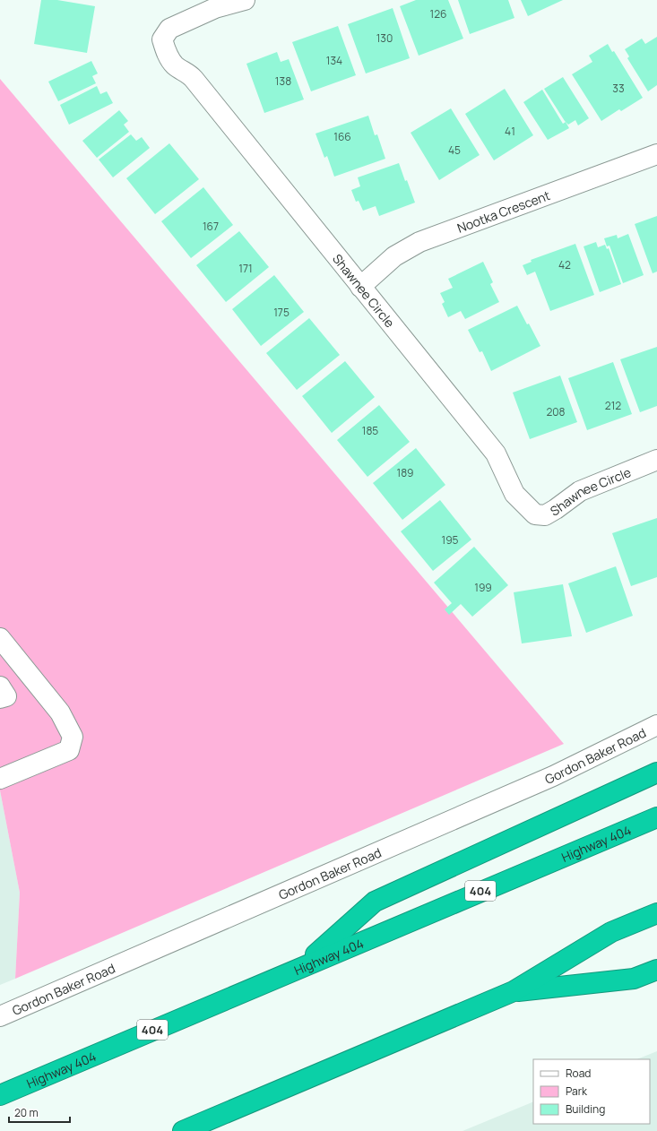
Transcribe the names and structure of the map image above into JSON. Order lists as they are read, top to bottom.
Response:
{
  "streets": {
    "highway": ["Highway 404", "404"],
    "street": ["Nootka Crescent", "Shawnee Circle", "Gordon Baker Road"]
  },
  "crossings": [
    ["Nootka Crescent", "Shawnee Circle"]
  ],
  "house_numbers": [
    "126",
    "130",
    "134",
    "138",
    "33",
    "41",
    "166",
    "45",
    "167",
    "42",
    "171",
    "175",
    "212",
    "208",
    "185",
    "189",
    "195",
    "199"
  ],
  "legend": ["Road", "Park", "Building"],
  "scale_bar": "20 m"
}
